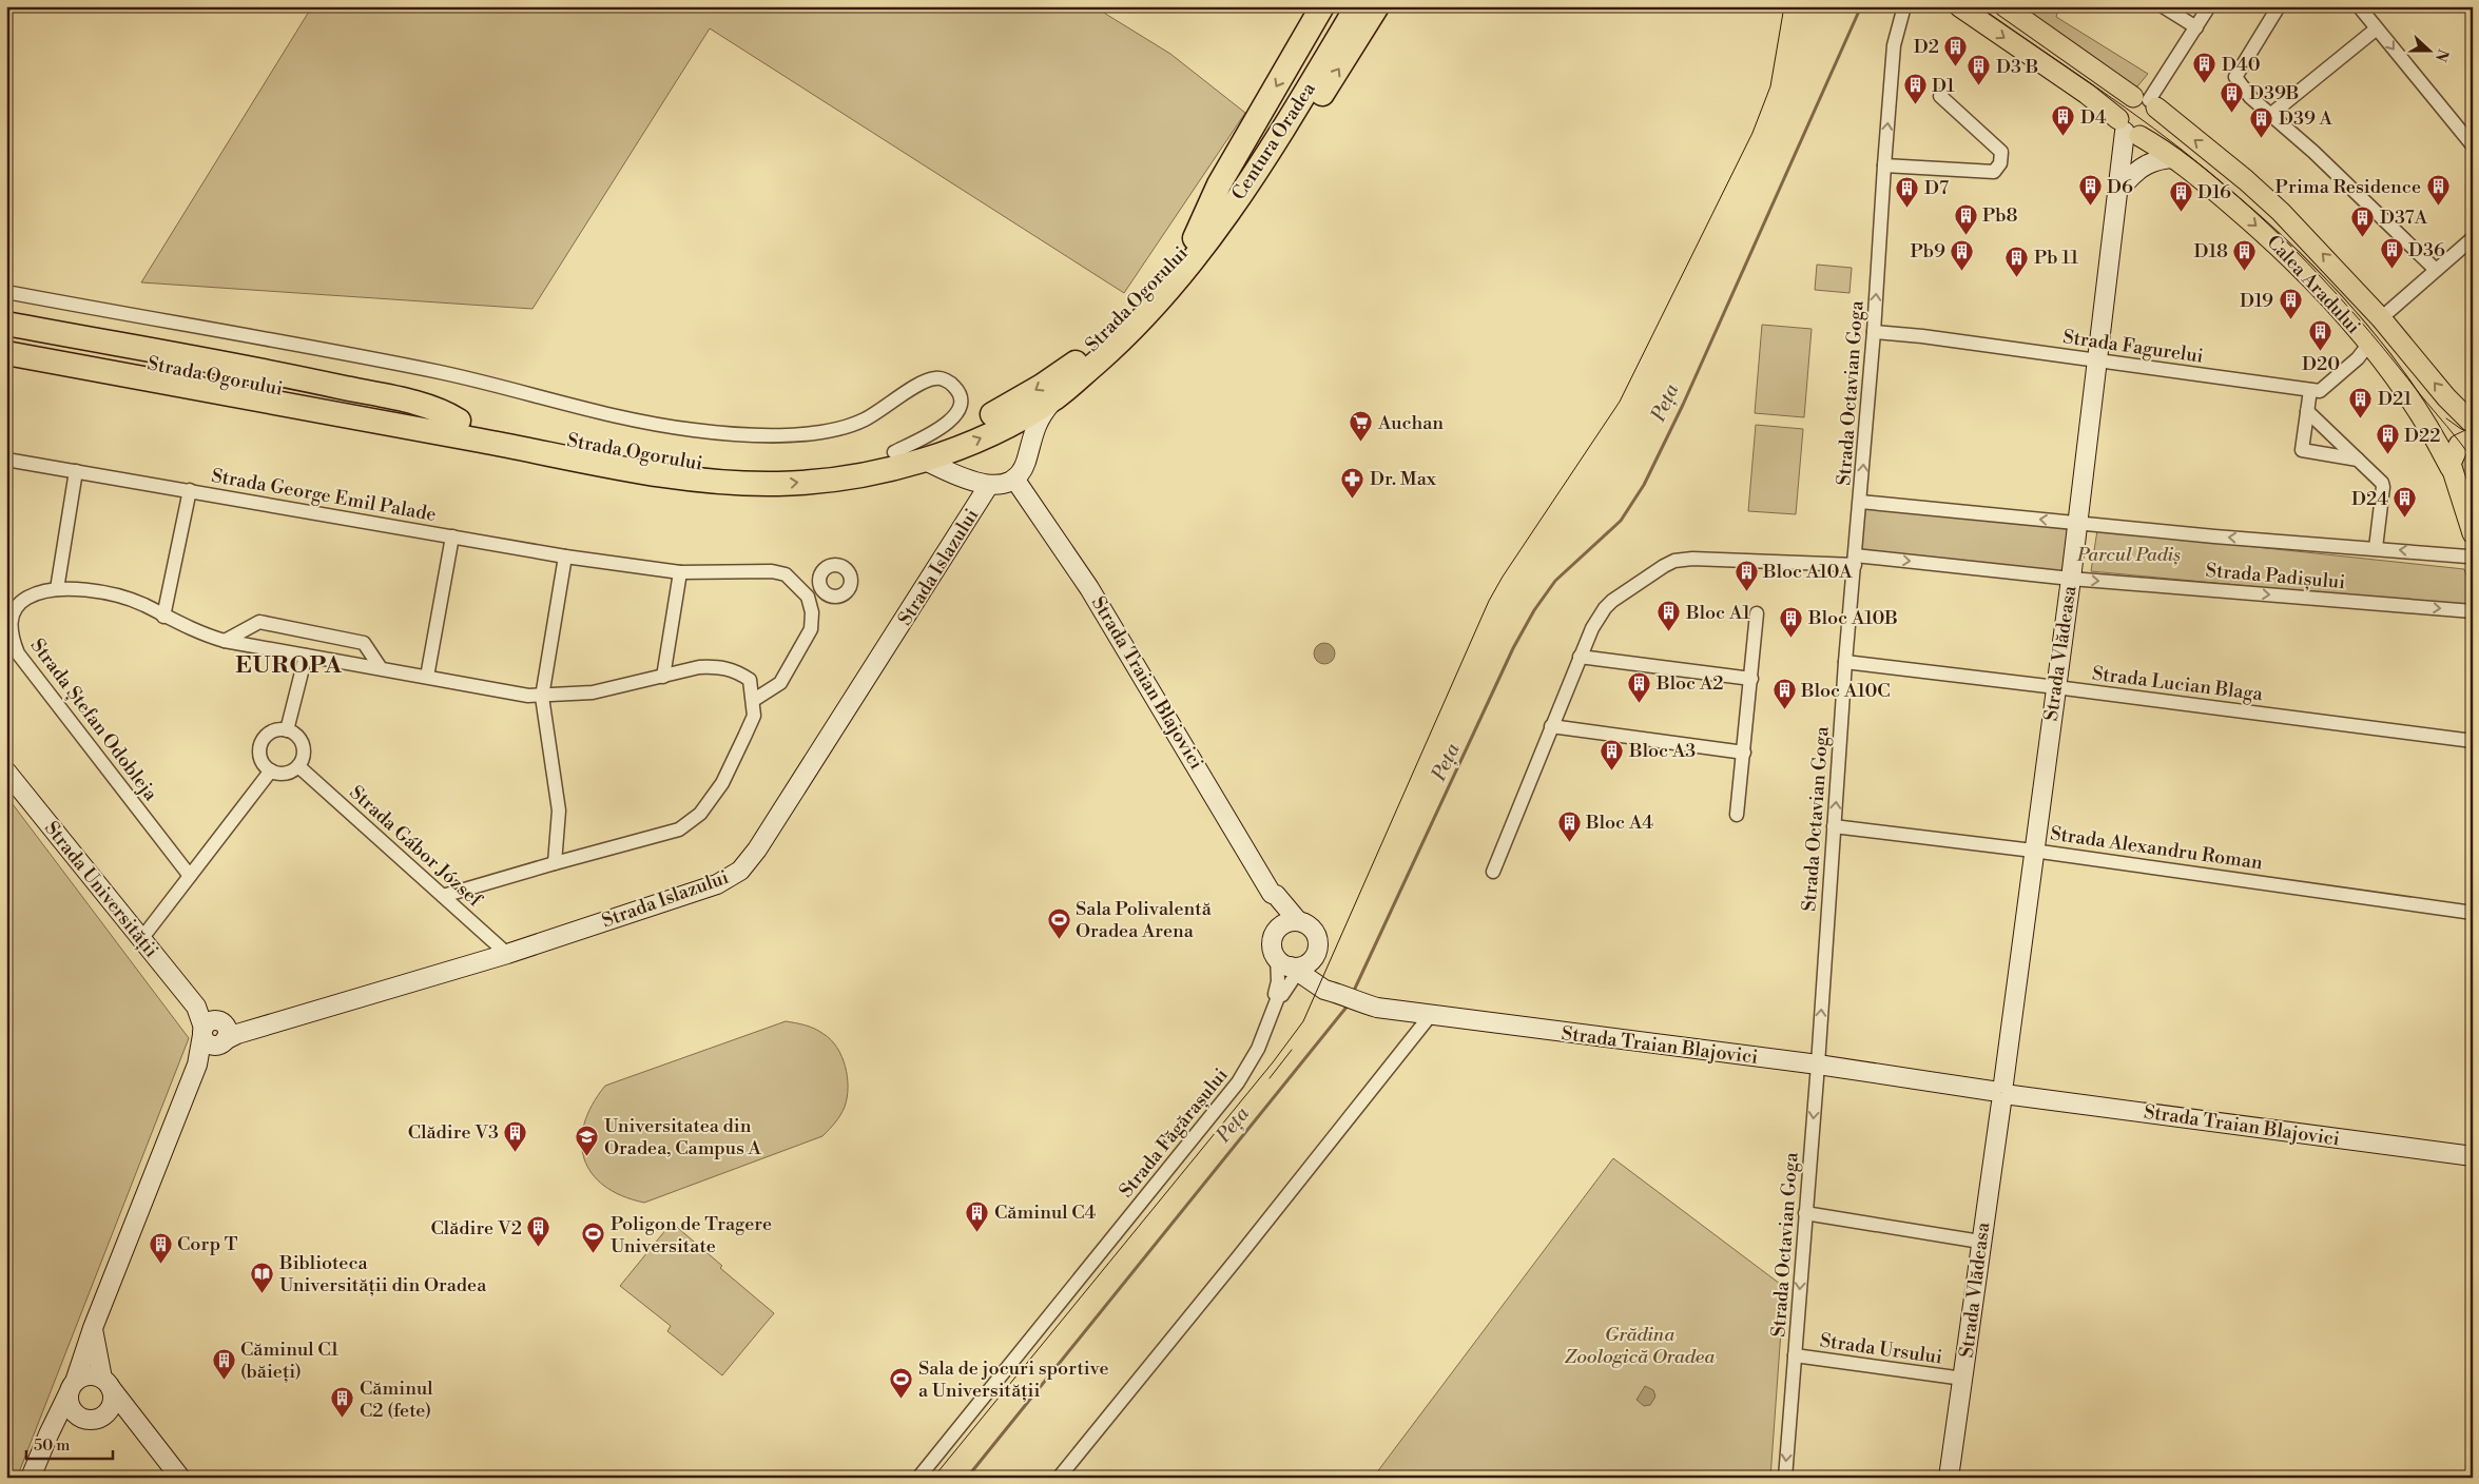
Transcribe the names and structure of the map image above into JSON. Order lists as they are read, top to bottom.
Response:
{
  "streets": {
    "highway": ["Centura Oradea", "Strada Ogorului"],
    "main road": ["Calea Aradului"],
    "street": [
      "Strada Fagurelui",
      "Strada Octavian Goga",
      "Strada George Emil Palade",
      "Strada Islazului",
      "Strada Padișului",
      "Strada Vlădeasa",
      "Strada Traian Blajovici",
      "Strada Lucian Blaga",
      "Strada Ștefan Odobleja",
      "Strada Gábor József",
      "Strada Alexandru Roman",
      "Strada Universității",
      "Strada Făgărașului",
      "Strada Ursului"
    ]
  },
  "crossings": [
    ["Centura Oradea", "Strada Ogorului"],
    ["Calea Aradului", "Strada Fagurelui"],
    ["Calea Aradului", "Strada Vlădeasa"],
    ["Strada Fagurelui", "Strada Octavian Goga"],
    ["Strada Fagurelui", "Strada Vlădeasa"],
    ["Strada Octavian Goga", "Strada Padișului"],
    ["Strada Octavian Goga", "Strada Traian Blajovici"],
    ["Strada Octavian Goga", "Strada Lucian Blaga"],
    ["Strada Octavian Goga", "Strada Alexandru Roman"],
    ["Strada Octavian Goga", "Strada Ursului"],
    ["Strada George Emil Palade", "Strada Ștefan Odobleja"],
    ["Strada Islazului", "Strada Gábor József"],
    ["Strada Islazului", "Strada Universității"],
    ["Strada Padișului", "Strada Vlădeasa"],
    ["Strada Vlădeasa", "Strada Traian Blajovici"],
    ["Strada Vlădeasa", "Strada Lucian Blaga"],
    ["Strada Vlădeasa", "Strada Alexandru Roman"],
    ["Strada Vlădeasa", "Strada Ursului"],
    ["Strada Traian Blajovici", "Strada Făgărașului"],
    ["Strada Ștefan Odobleja", "Strada Gábor József"]
  ],
  "districts": ["EUROPA"],
  "water": ["Peța"],
  "parks": ["Parcul Padiș", "Grădina Zoologică Oradea"],
  "places": {
    "building": [
      "D2",
      "D40",
      "D3 B",
      "D1",
      "D39B",
      "D4",
      "D39 A",
      "D6",
      "Prima Residence",
      "D7",
      "D16",
      "Pb8",
      "D37A",
      "D36",
      "Pb9",
      "D18",
      "Pb 11",
      "D19",
      "D20",
      "D21",
      "D22",
      "D24",
      "Bloc A10A",
      "Bloc A1",
      "Bloc A10B",
      "Bloc A2",
      "Bloc A10C",
      "Bloc A3",
      "Bloc A4",
      "Clădire V3",
      "Căminul C4",
      "Clădire V2",
      "Corp T",
      "Căminul C1 (băieți)",
      "Căminul C2 (fete)"
    ],
    "supermarket": ["Auchan"],
    "pharmacy": ["Dr. Max"],
    "sports": ["Sala Polivalentă Oradea Arena", "Poligon de Tragere Universitate", "Sala de jocuri sportive a Universității"],
    "school or university": ["Universitatea din Oradea, Campus A"],
    "library": ["Biblioteca Universității din Oradea"]
  },
  "scale_bar": "50 m",
  "north": "right"
}
